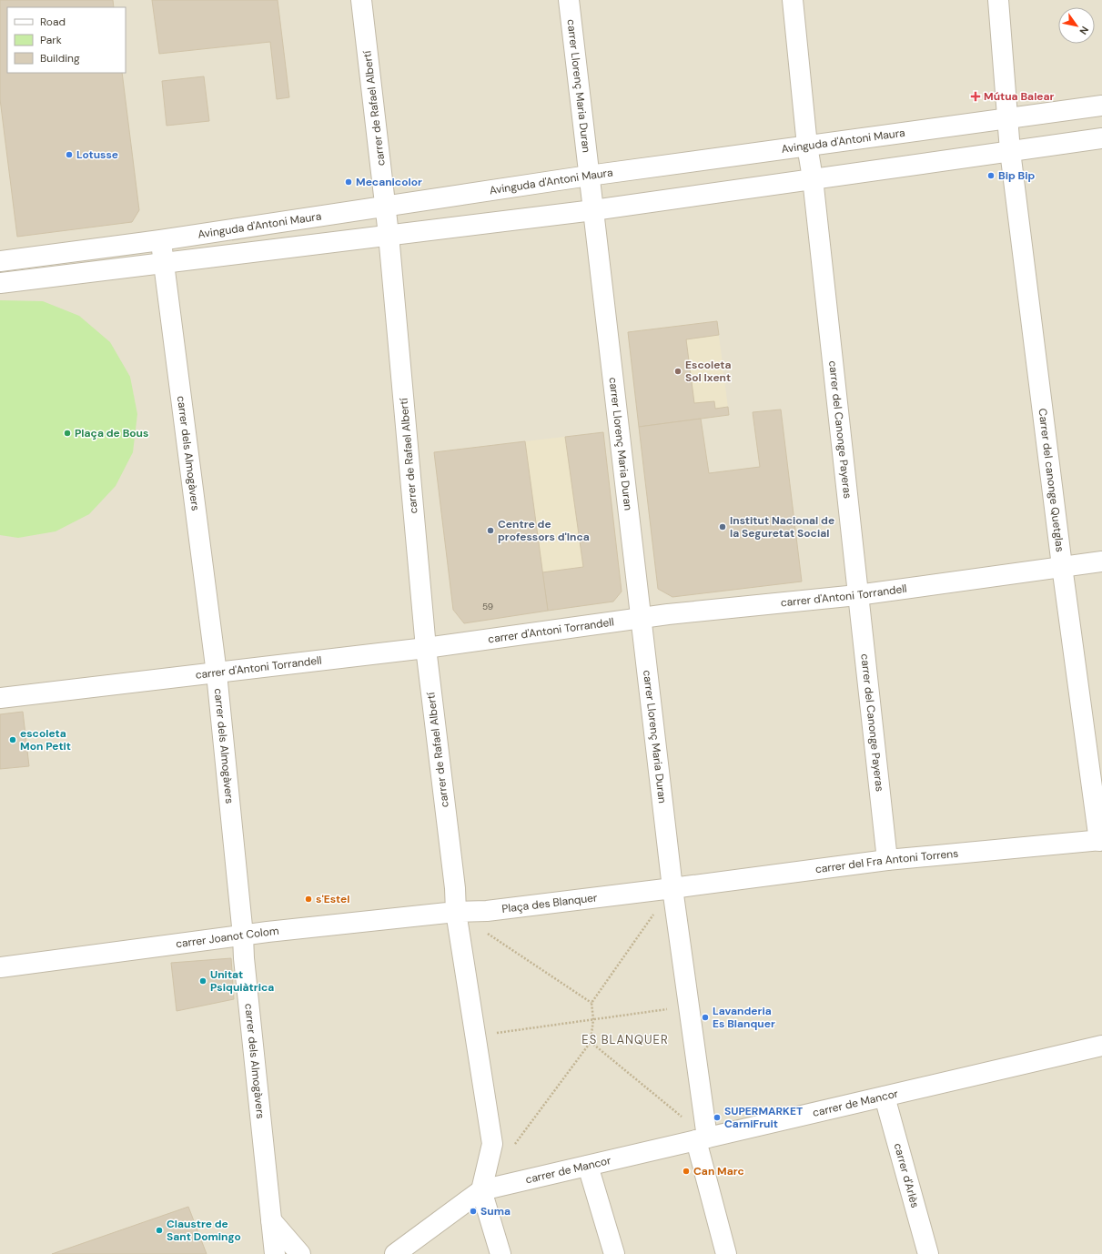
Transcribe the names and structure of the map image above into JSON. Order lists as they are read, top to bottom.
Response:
{
  "streets": {
    "street": [
      "carrer Llorenç Maria Duran",
      "carrer de Rafael Albertí",
      "Avinguda d'Antoni Maura",
      "carrer del Canonge Payeras",
      "carrer dels Almogàvers",
      "Carrer del canonge Quetglas",
      "carrer d'Antoni Torrandell",
      "carrer del Fra Antoni Torrens",
      "Plaça des Blanquer",
      "carrer Joanot Colom",
      "carrer de Mancor",
      "carrer d'Arlès"
    ]
  },
  "crossings": [
    ["carrer Llorenç Maria Duran", "Avinguda d'Antoni Maura"],
    ["carrer Llorenç Maria Duran", "carrer d'Antoni Torrandell"],
    ["carrer Llorenç Maria Duran", "carrer del Fra Antoni Torrens"],
    ["carrer Llorenç Maria Duran", "Plaça des Blanquer"],
    ["carrer de Rafael Albertí", "Avinguda d'Antoni Maura"],
    ["carrer de Rafael Albertí", "carrer d'Antoni Torrandell"],
    ["carrer de Rafael Albertí", "Plaça des Blanquer"],
    ["carrer de Rafael Albertí", "carrer Joanot Colom"],
    ["Avinguda d'Antoni Maura", "carrer del Canonge Payeras"],
    ["Avinguda d'Antoni Maura", "carrer dels Almogàvers"],
    ["Avinguda d'Antoni Maura", "Carrer del canonge Quetglas"],
    ["carrer del Canonge Payeras", "carrer d'Antoni Torrandell"],
    ["carrer del Canonge Payeras", "carrer del Fra Antoni Torrens"],
    ["carrer dels Almogàvers", "carrer d'Antoni Torrandell"],
    ["carrer dels Almogàvers", "carrer Joanot Colom"],
    ["Carrer del canonge Quetglas", "carrer d'Antoni Torrandell"],
    ["Carrer del canonge Quetglas", "carrer del Fra Antoni Torrens"],
    ["carrer del Fra Antoni Torrens", "Plaça des Blanquer"],
    ["Plaça des Blanquer", "carrer Joanot Colom"],
    ["carrer de Mancor", "carrer d'Arlès"]
  ],
  "districts": ["ES BLANQUER"],
  "places": {
    "health": ["Mútua Balear"],
    "other": [
      "Lotusse",
      "Bip Bip",
      "Mecanicolor",
      "Escoleta Sol Ixent",
      "Plaça de Bous",
      "Institut Nacional de la Seguretat Social",
      "Centre de professors d'Inca",
      "escoleta Mon Petit",
      "s'Estel",
      "Unitat Psiquiàtrica",
      "Lavanderia Es Blanquer",
      "SUPERMARKET CarniFruit",
      "Can Marc",
      "Suma",
      "Claustre de Sant Domingo"
    ]
  },
  "house_numbers": ["59"],
  "legend": ["Road", "Park", "Building"],
  "north": "bottom right"
}
